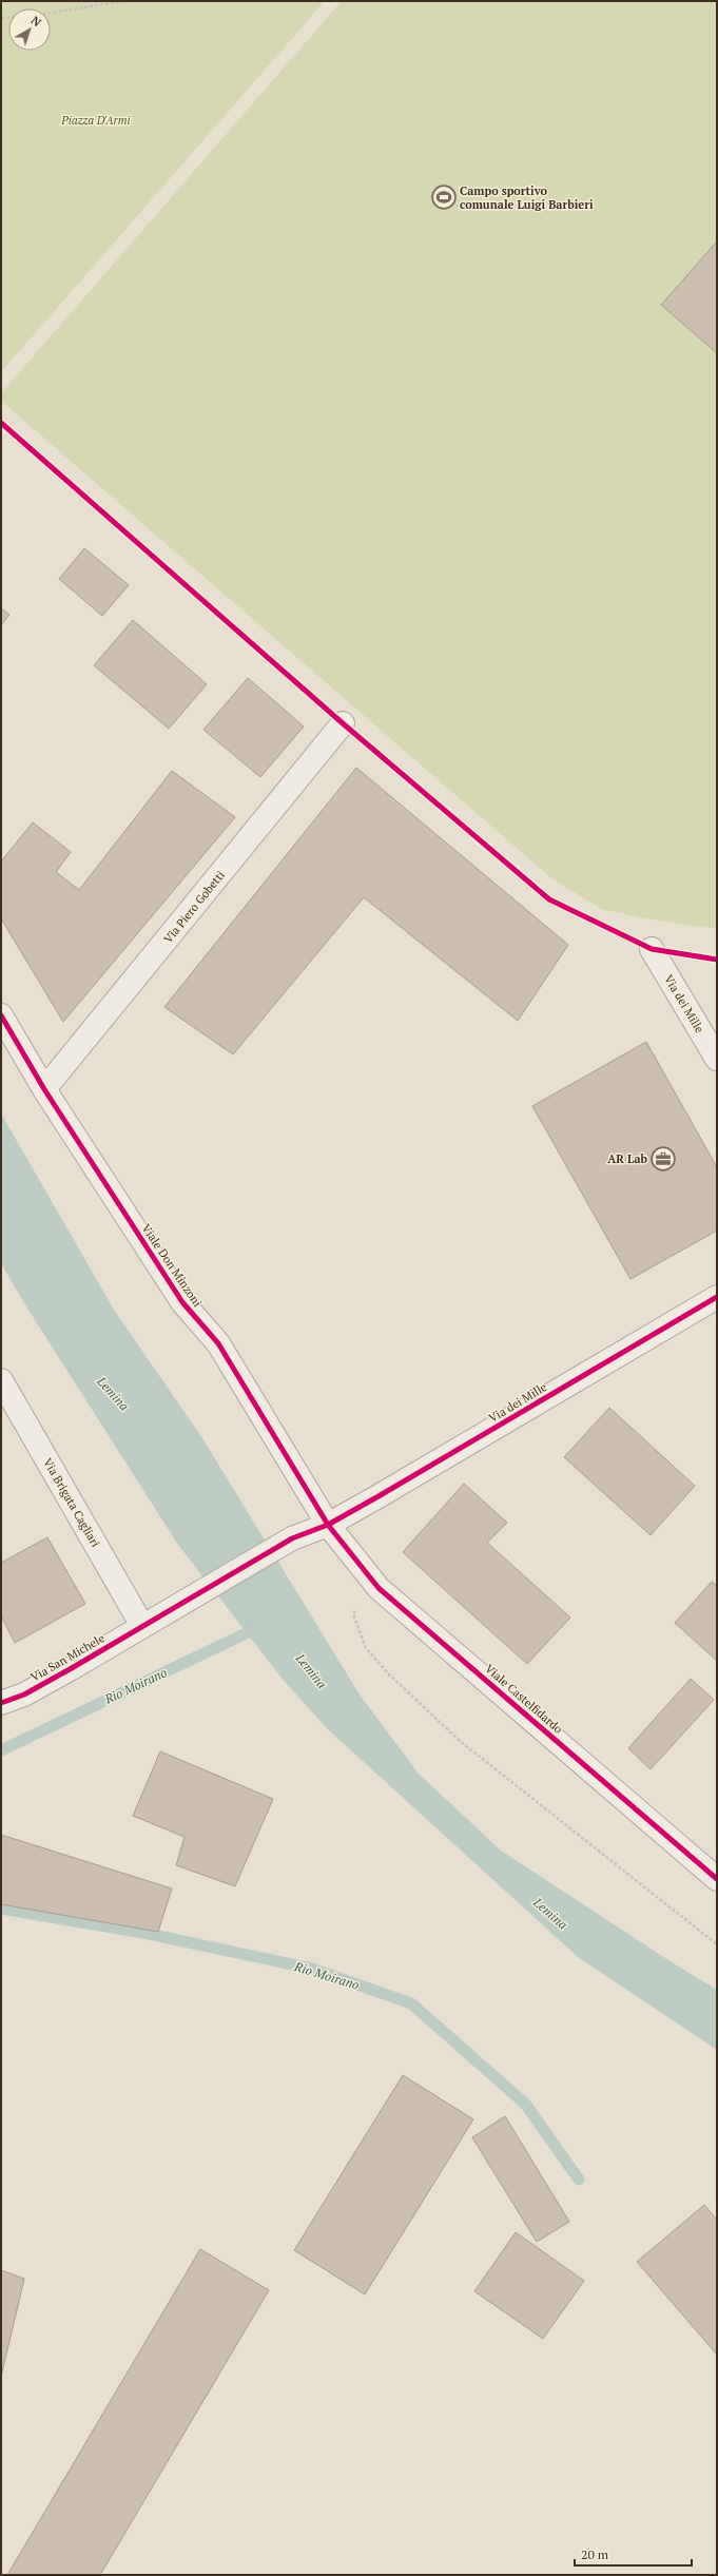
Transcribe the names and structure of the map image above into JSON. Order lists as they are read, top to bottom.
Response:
{
  "streets": {
    "street": [
      "Via Piero Gobetti",
      "Via dei Mille",
      "Viale Don Minzoni",
      "Via Brigata Cagliari",
      "Via San Michele",
      "Viale Castelfidardo"
    ]
  },
  "crossings": [
    ["Via Piero Gobetti", "Viale Don Minzoni"],
    ["Via dei Mille", "Viale Don Minzoni"],
    ["Via dei Mille", "Via Brigata Cagliari"],
    ["Via dei Mille", "Via San Michele"],
    ["Via dei Mille", "Viale Castelfidardo"],
    ["Viale Don Minzoni", "Viale Castelfidardo"],
    ["Via Brigata Cagliari", "Via San Michele"]
  ],
  "water": ["Lemina", "Rio Moirano"],
  "parks": ["Piazza D'Armi"],
  "places": {
    "sports": ["Campo sportivo comunale Luigi Barbieri"],
    "office": ["AR Lab"]
  },
  "scale_bar": "20 m",
  "north": "top right"
}
